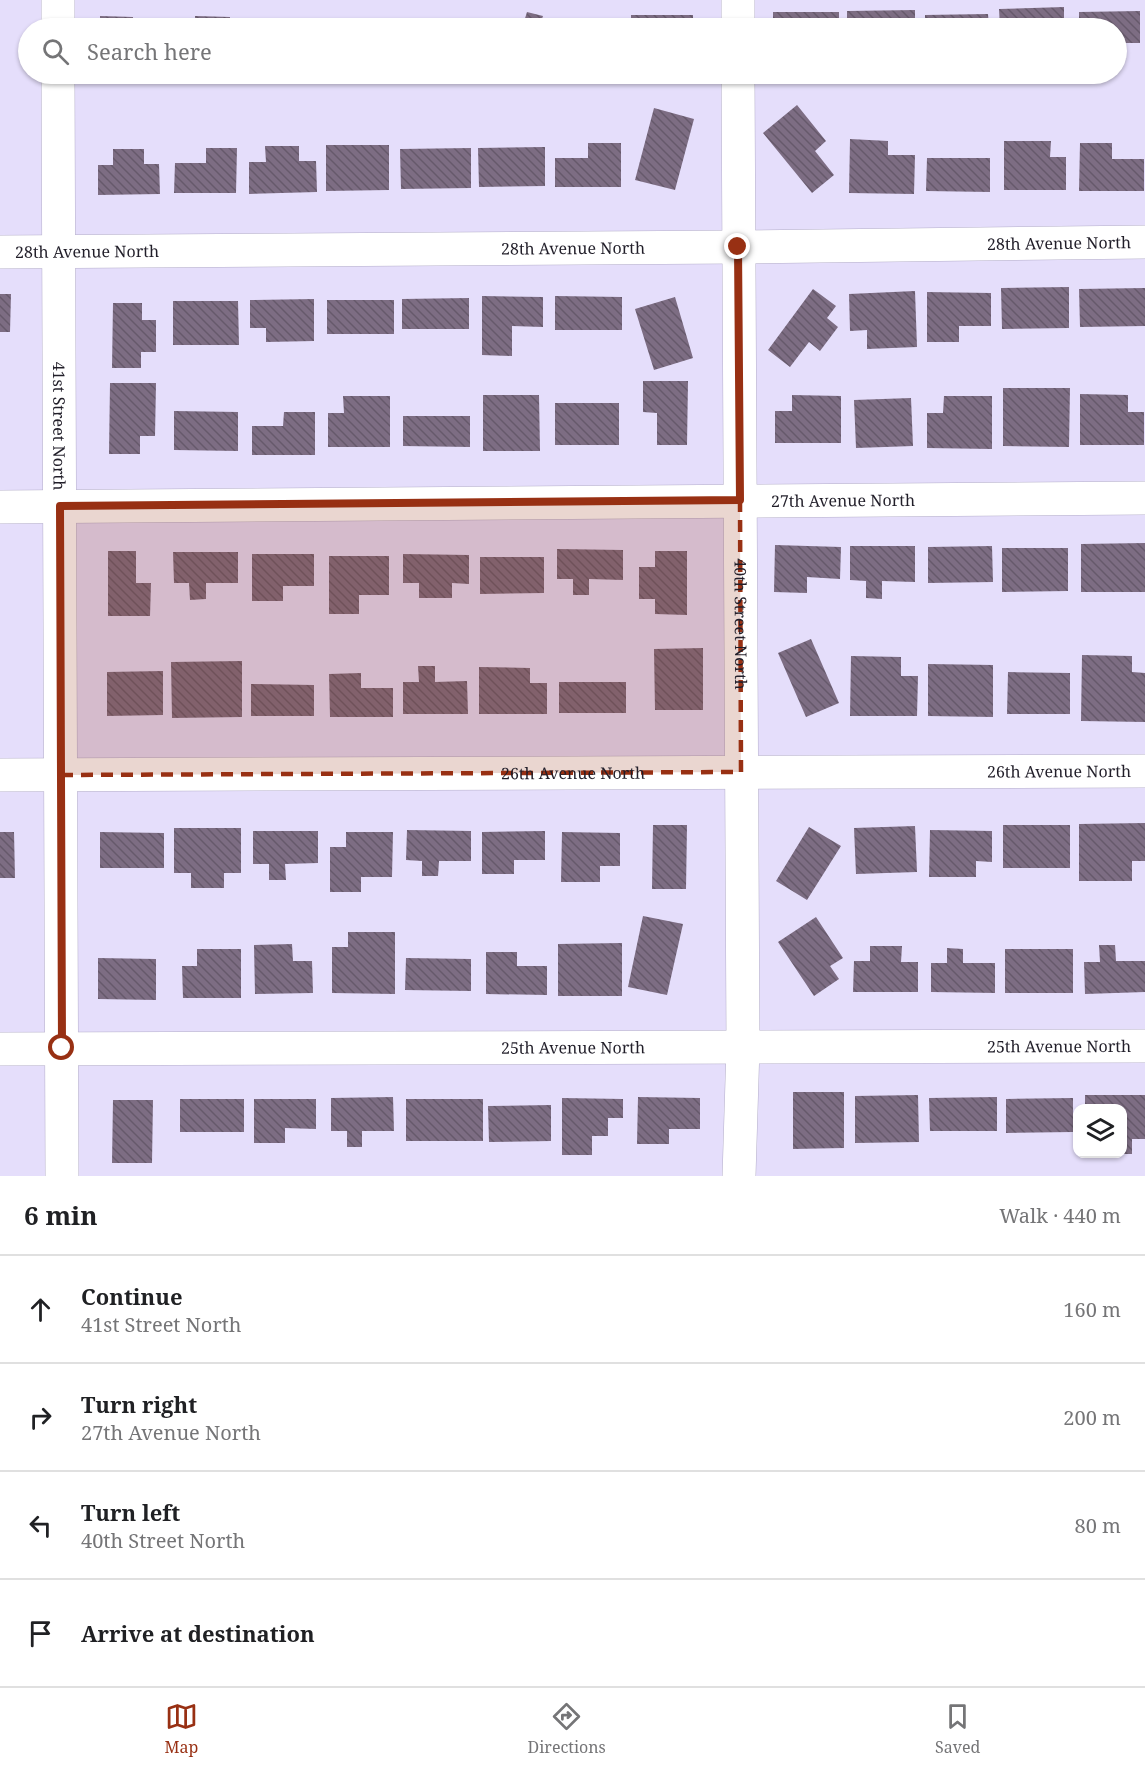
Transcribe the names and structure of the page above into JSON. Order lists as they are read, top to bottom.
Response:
{
  "streets": {
    "street": [
      "28th Avenue North",
      "41st Street North",
      "27th Avenue North",
      "40th Street North",
      "26th Avenue North",
      "25th Avenue North"
    ]
  },
  "crossings": [
    ["28th Avenue North", "41st Street North"],
    ["28th Avenue North", "40th Street North"],
    ["41st Street North", "27th Avenue North"],
    ["41st Street North", "26th Avenue North"],
    ["41st Street North", "25th Avenue North"],
    ["27th Avenue North", "40th Street North"],
    ["40th Street North", "26th Avenue North"],
    ["40th Street North", "25th Avenue North"]
  ],
  "page": {
    "search": "Search here",
    "heading": ["6 min", "Walk · 440 m"],
    "list": [
      ["Continue", "41st Street North", "160 m"],
      ["Turn right", "27th Avenue North", "200 m"],
      ["Turn left", "40th Street North", "80 m"],
      "Arrive at destination"
    ],
    "nav": ["Map", "Directions", "Saved"]
  }
}
